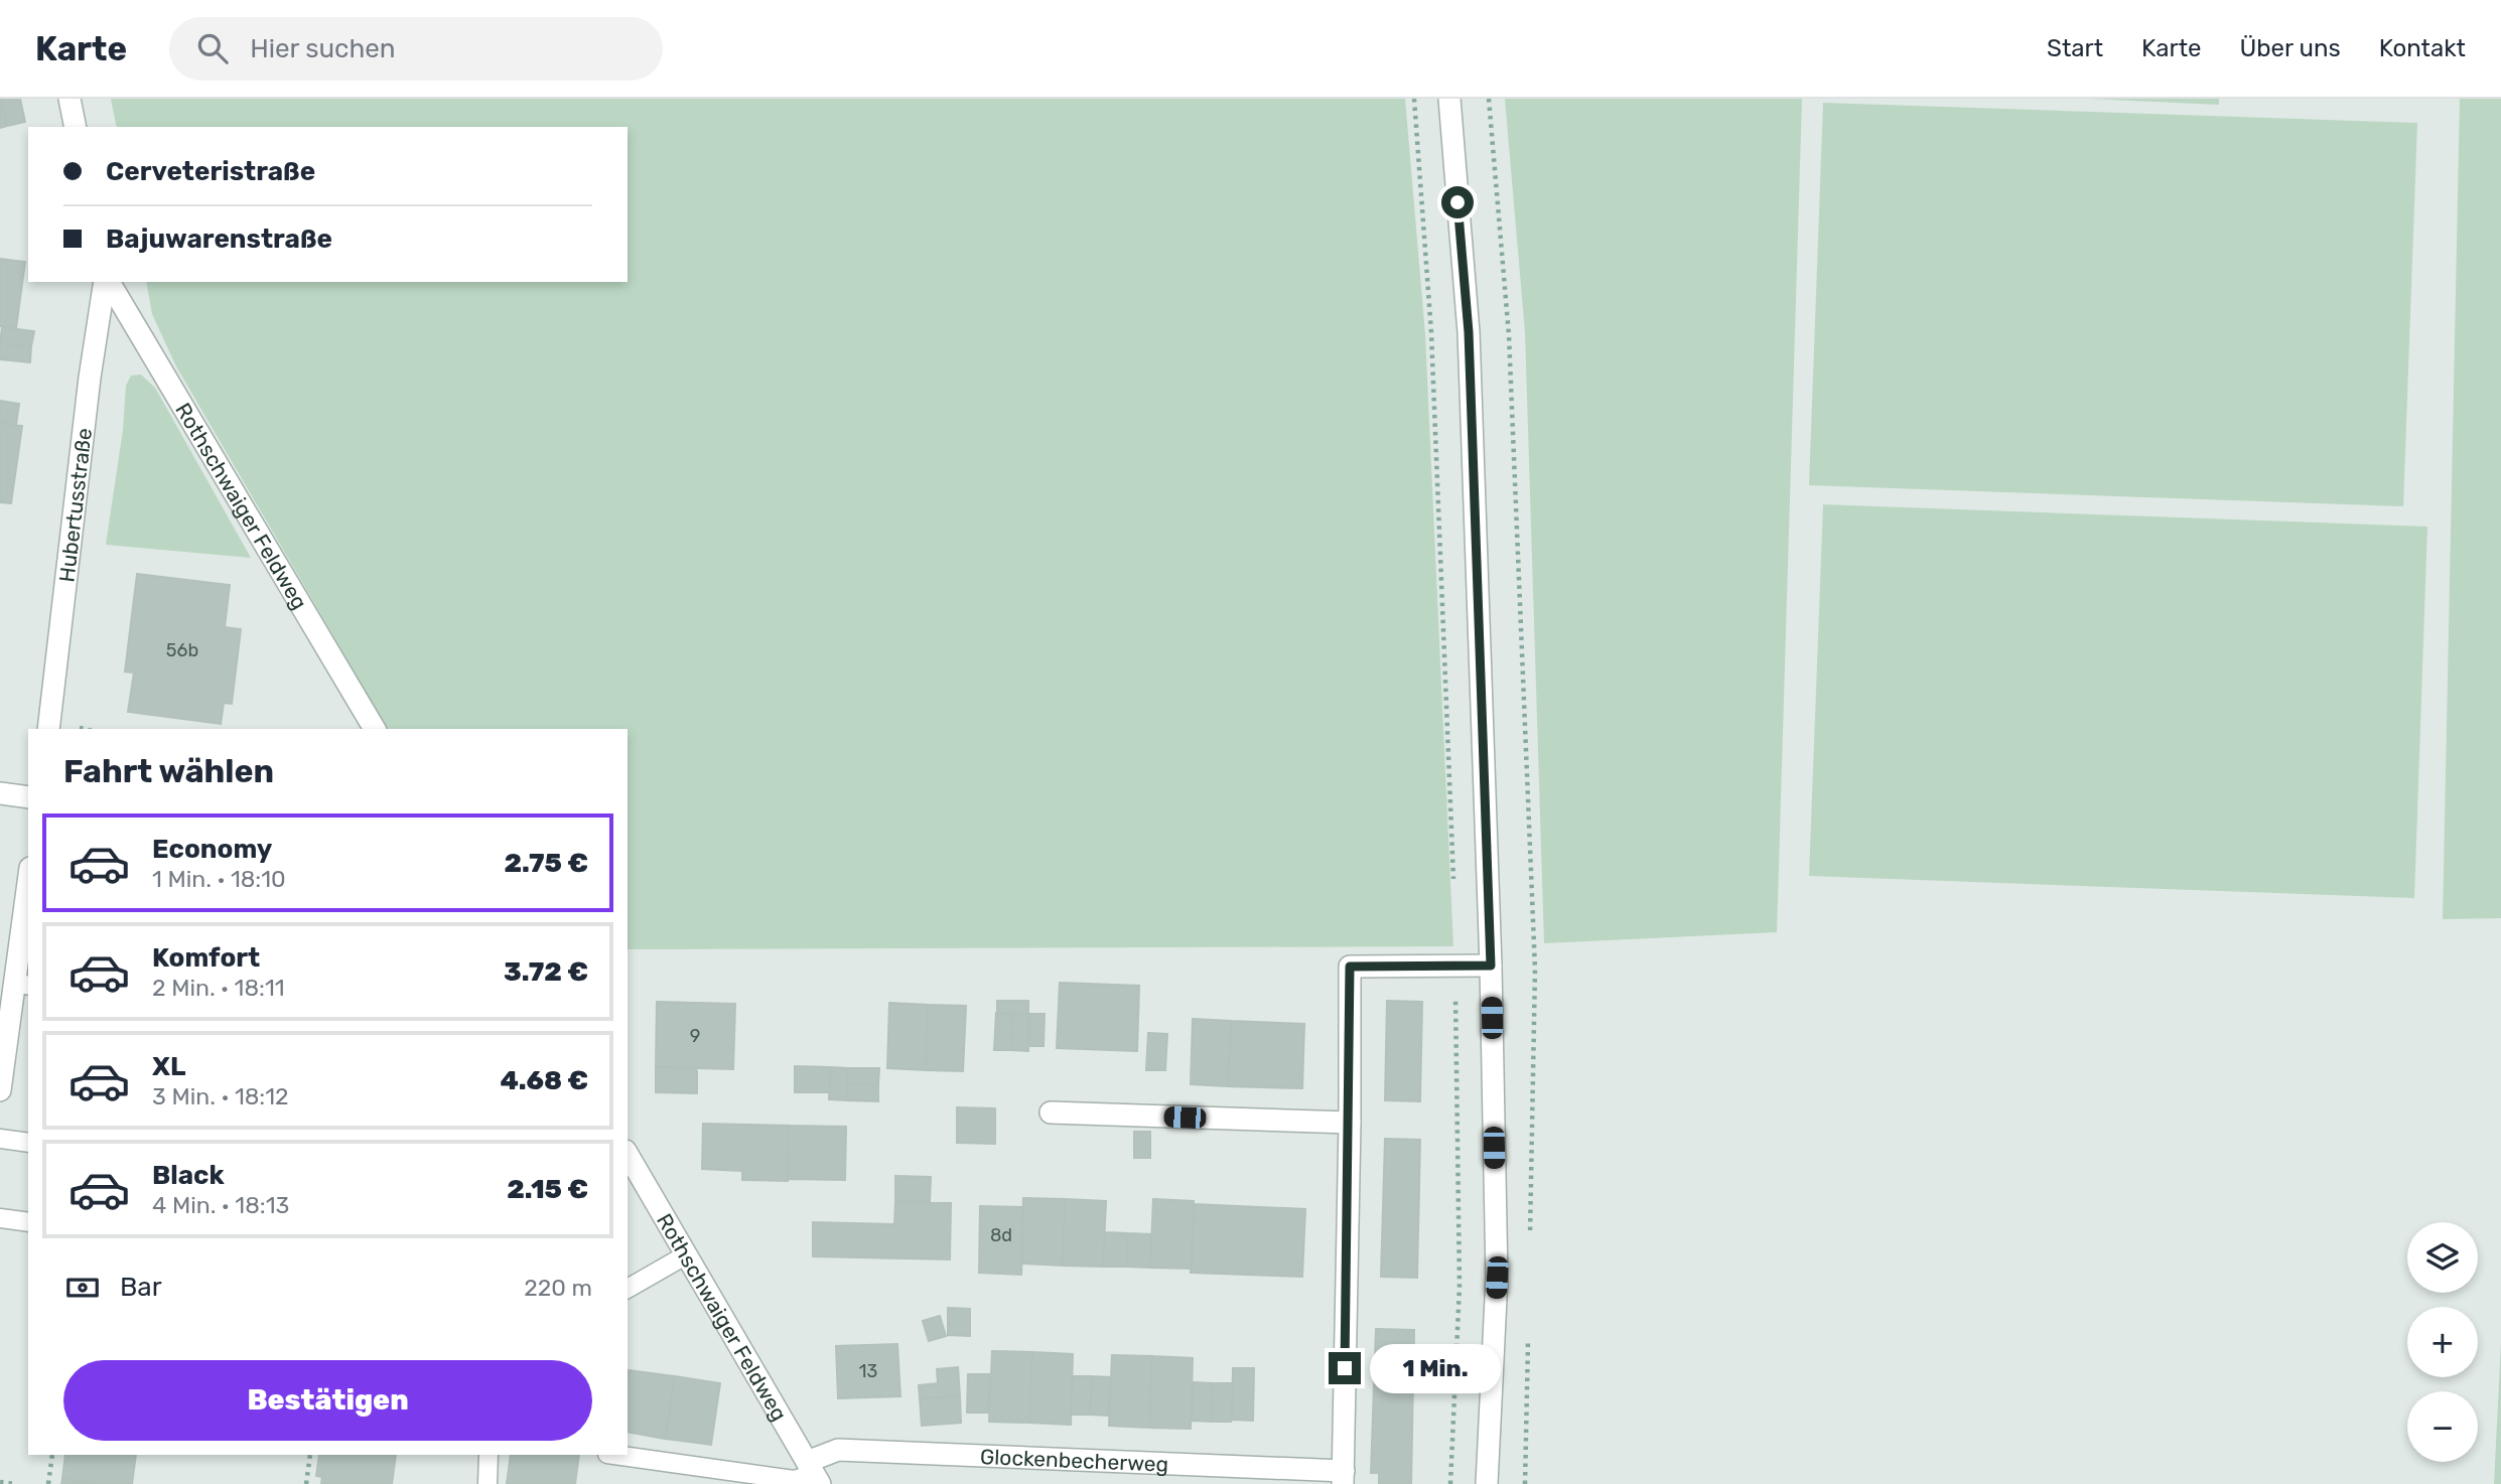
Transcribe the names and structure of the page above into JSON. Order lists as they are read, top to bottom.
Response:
{
  "streets": {
    "street": ["Hubertusstraße", "Rothschwaiger Feldweg", "Glockenbecherweg"]
  },
  "crossings": [
    ["Rothschwaiger Feldweg", "Glockenbecherweg"]
  ],
  "house_numbers": [
    "56b",
    "9",
    "8d",
    "13"
  ],
  "page": {
    "header": "Karte",
    "search": "Hier suchen",
    "nav": [
      "Start",
      "Karte",
      "Über uns",
      "Kontakt"
    ],
    "banner": ["Cerveteristraße", "Bajuwarenstraße"],
    "heading": "Fahrt wählen",
    "list": [
      {
        "name": "Economy",
        "note": "1 Min. · 18:10",
        "value": "2.75 €"
      },
      {
        "name": "Komfort",
        "note": "2 Min. · 18:11",
        "value": "3.72 €"
      },
      {
        "name": "XL",
        "note": "3 Min. · 18:12",
        "value": "4.68 €"
      },
      {
        "name": "Black",
        "note": "4 Min. · 18:13",
        "value": "2.15 €"
      }
    ],
    "map_buttons": ["+", "−"],
    "pay": ["Bar", "220 m"],
    "bubble": "1 Min.",
    "buttons": "Bestätigen"
  }
}
